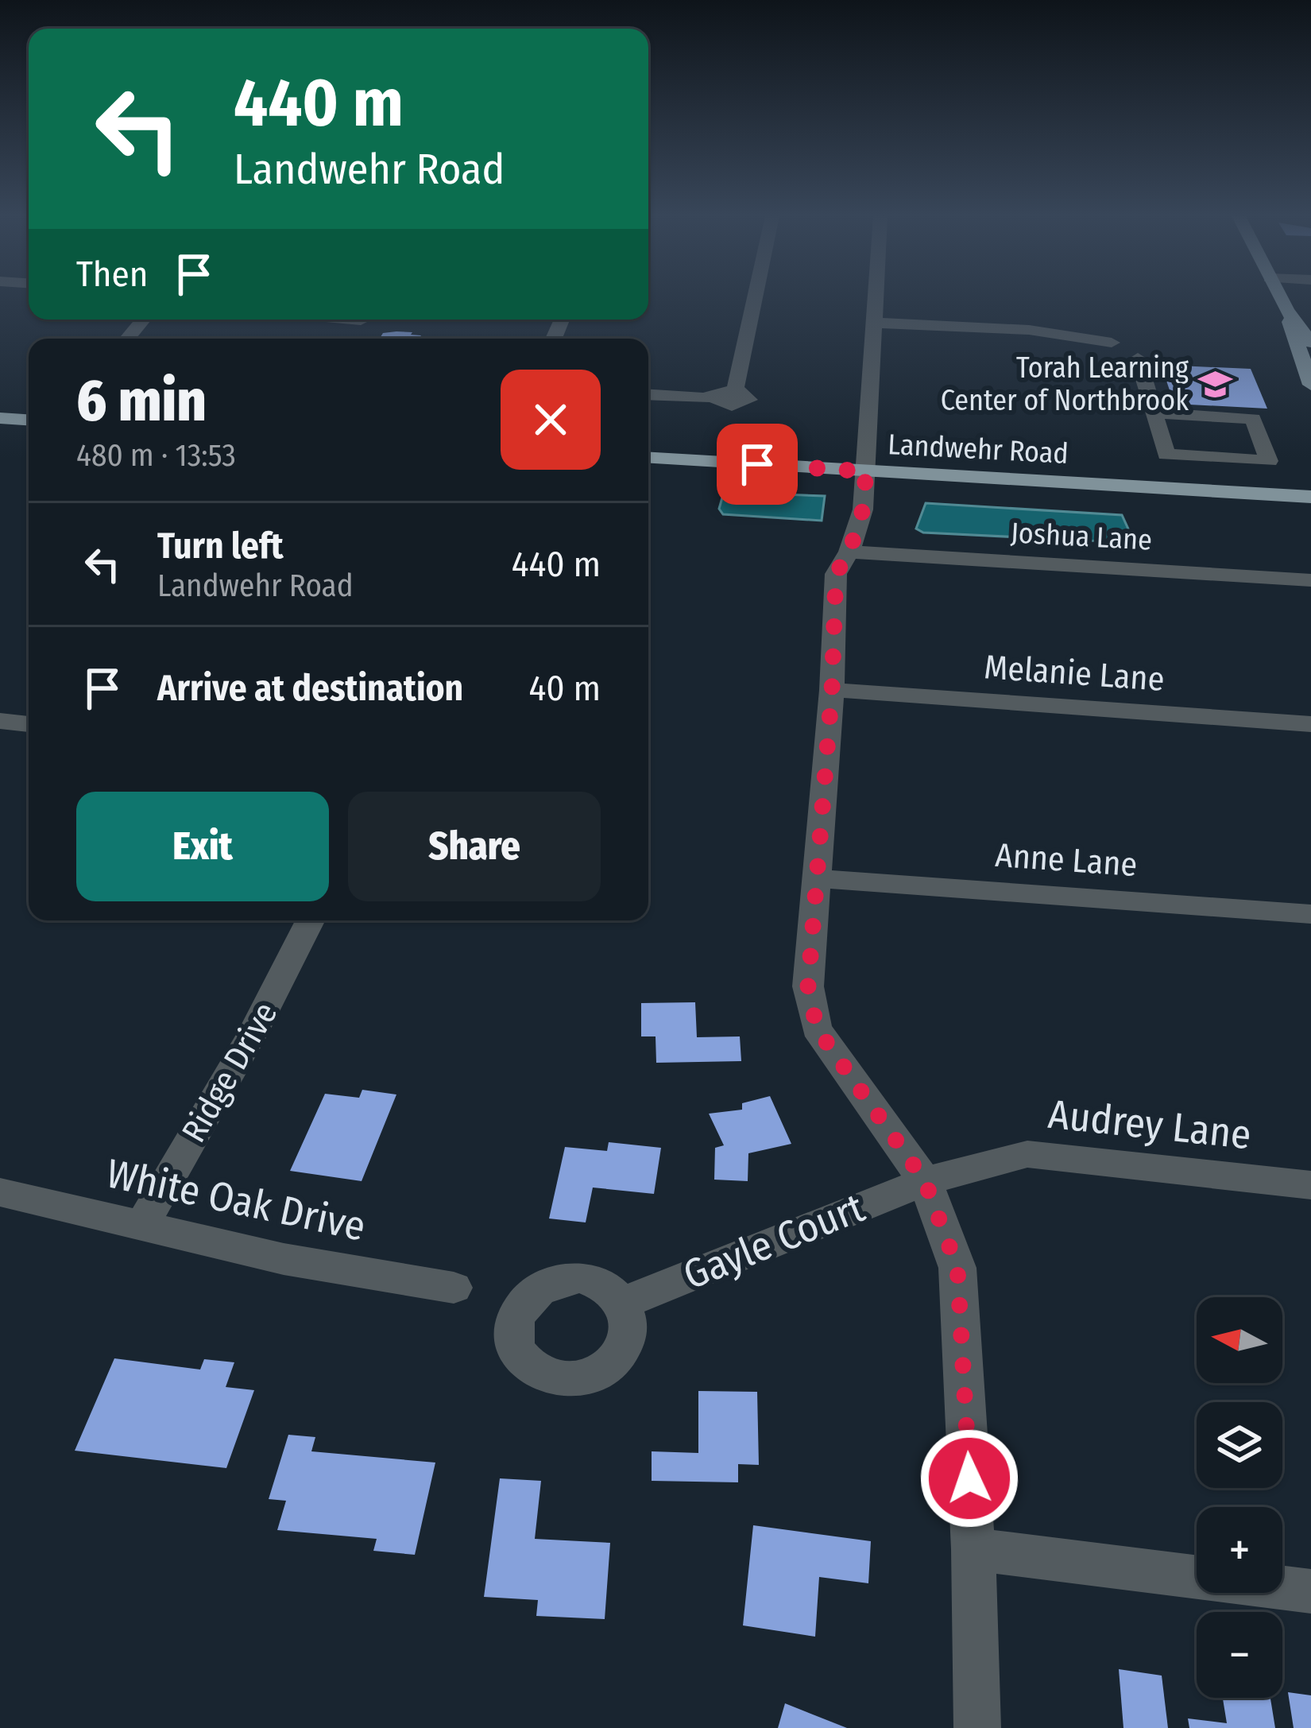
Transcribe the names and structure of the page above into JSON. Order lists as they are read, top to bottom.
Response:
{
  "streets": {
    "main road": ["Landwehr Road"],
    "street": [
      "Joshua Lane",
      "Melanie Lane",
      "Anne Lane",
      "Ridge Drive",
      "Audrey Lane",
      "White Oak Drive",
      "Gayle Court"
    ]
  },
  "crossings": [
    ["Ridge Drive", "White Oak Drive"],
    ["Audrey Lane", "Gayle Court"]
  ],
  "places": {
    "school or university": ["Torah Learning Center of Northbrook"]
  },
  "north": "left",
  "page": {
    "turn": ["440 m", "Landwehr Road"],
    "then": "Then",
    "heading": ["6 min", "480 m · 13:53"],
    "list": [
      {
        "name": "Turn left",
        "note": "Landwehr Road",
        "value": "440 m"
      },
      {
        "name": "Arrive at destination",
        "value": "40 m"
      }
    ],
    "buttons": ["Exit", "Share"],
    "map_buttons": ["+", "−"]
  }
}
